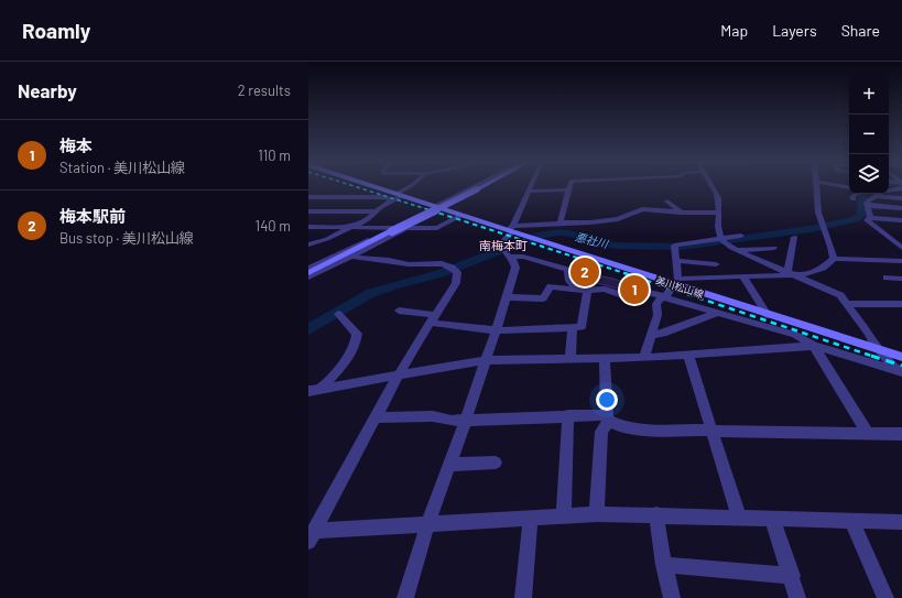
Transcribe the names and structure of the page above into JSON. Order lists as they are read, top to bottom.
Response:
{
  "streets": {
    "main road": ["美川松山線"]
  },
  "districts": ["南梅本町"],
  "water": ["悪社川"],
  "page": {
    "header": "Roamly",
    "nav": ["Map", "Layers", "Share"],
    "heading": ["Nearby", "2 results"],
    "map_buttons": ["+", "−"],
    "list": [
      {
        "mark": "1",
        "name": "梅本",
        "note": "Station · 美川松山線",
        "value": "110 m"
      },
      {
        "mark": "2",
        "name": "梅本駅前",
        "note": "Bus stop · 美川松山線",
        "value": "140 m"
      }
    ],
    "pins": ["2", "1"]
  }
}
